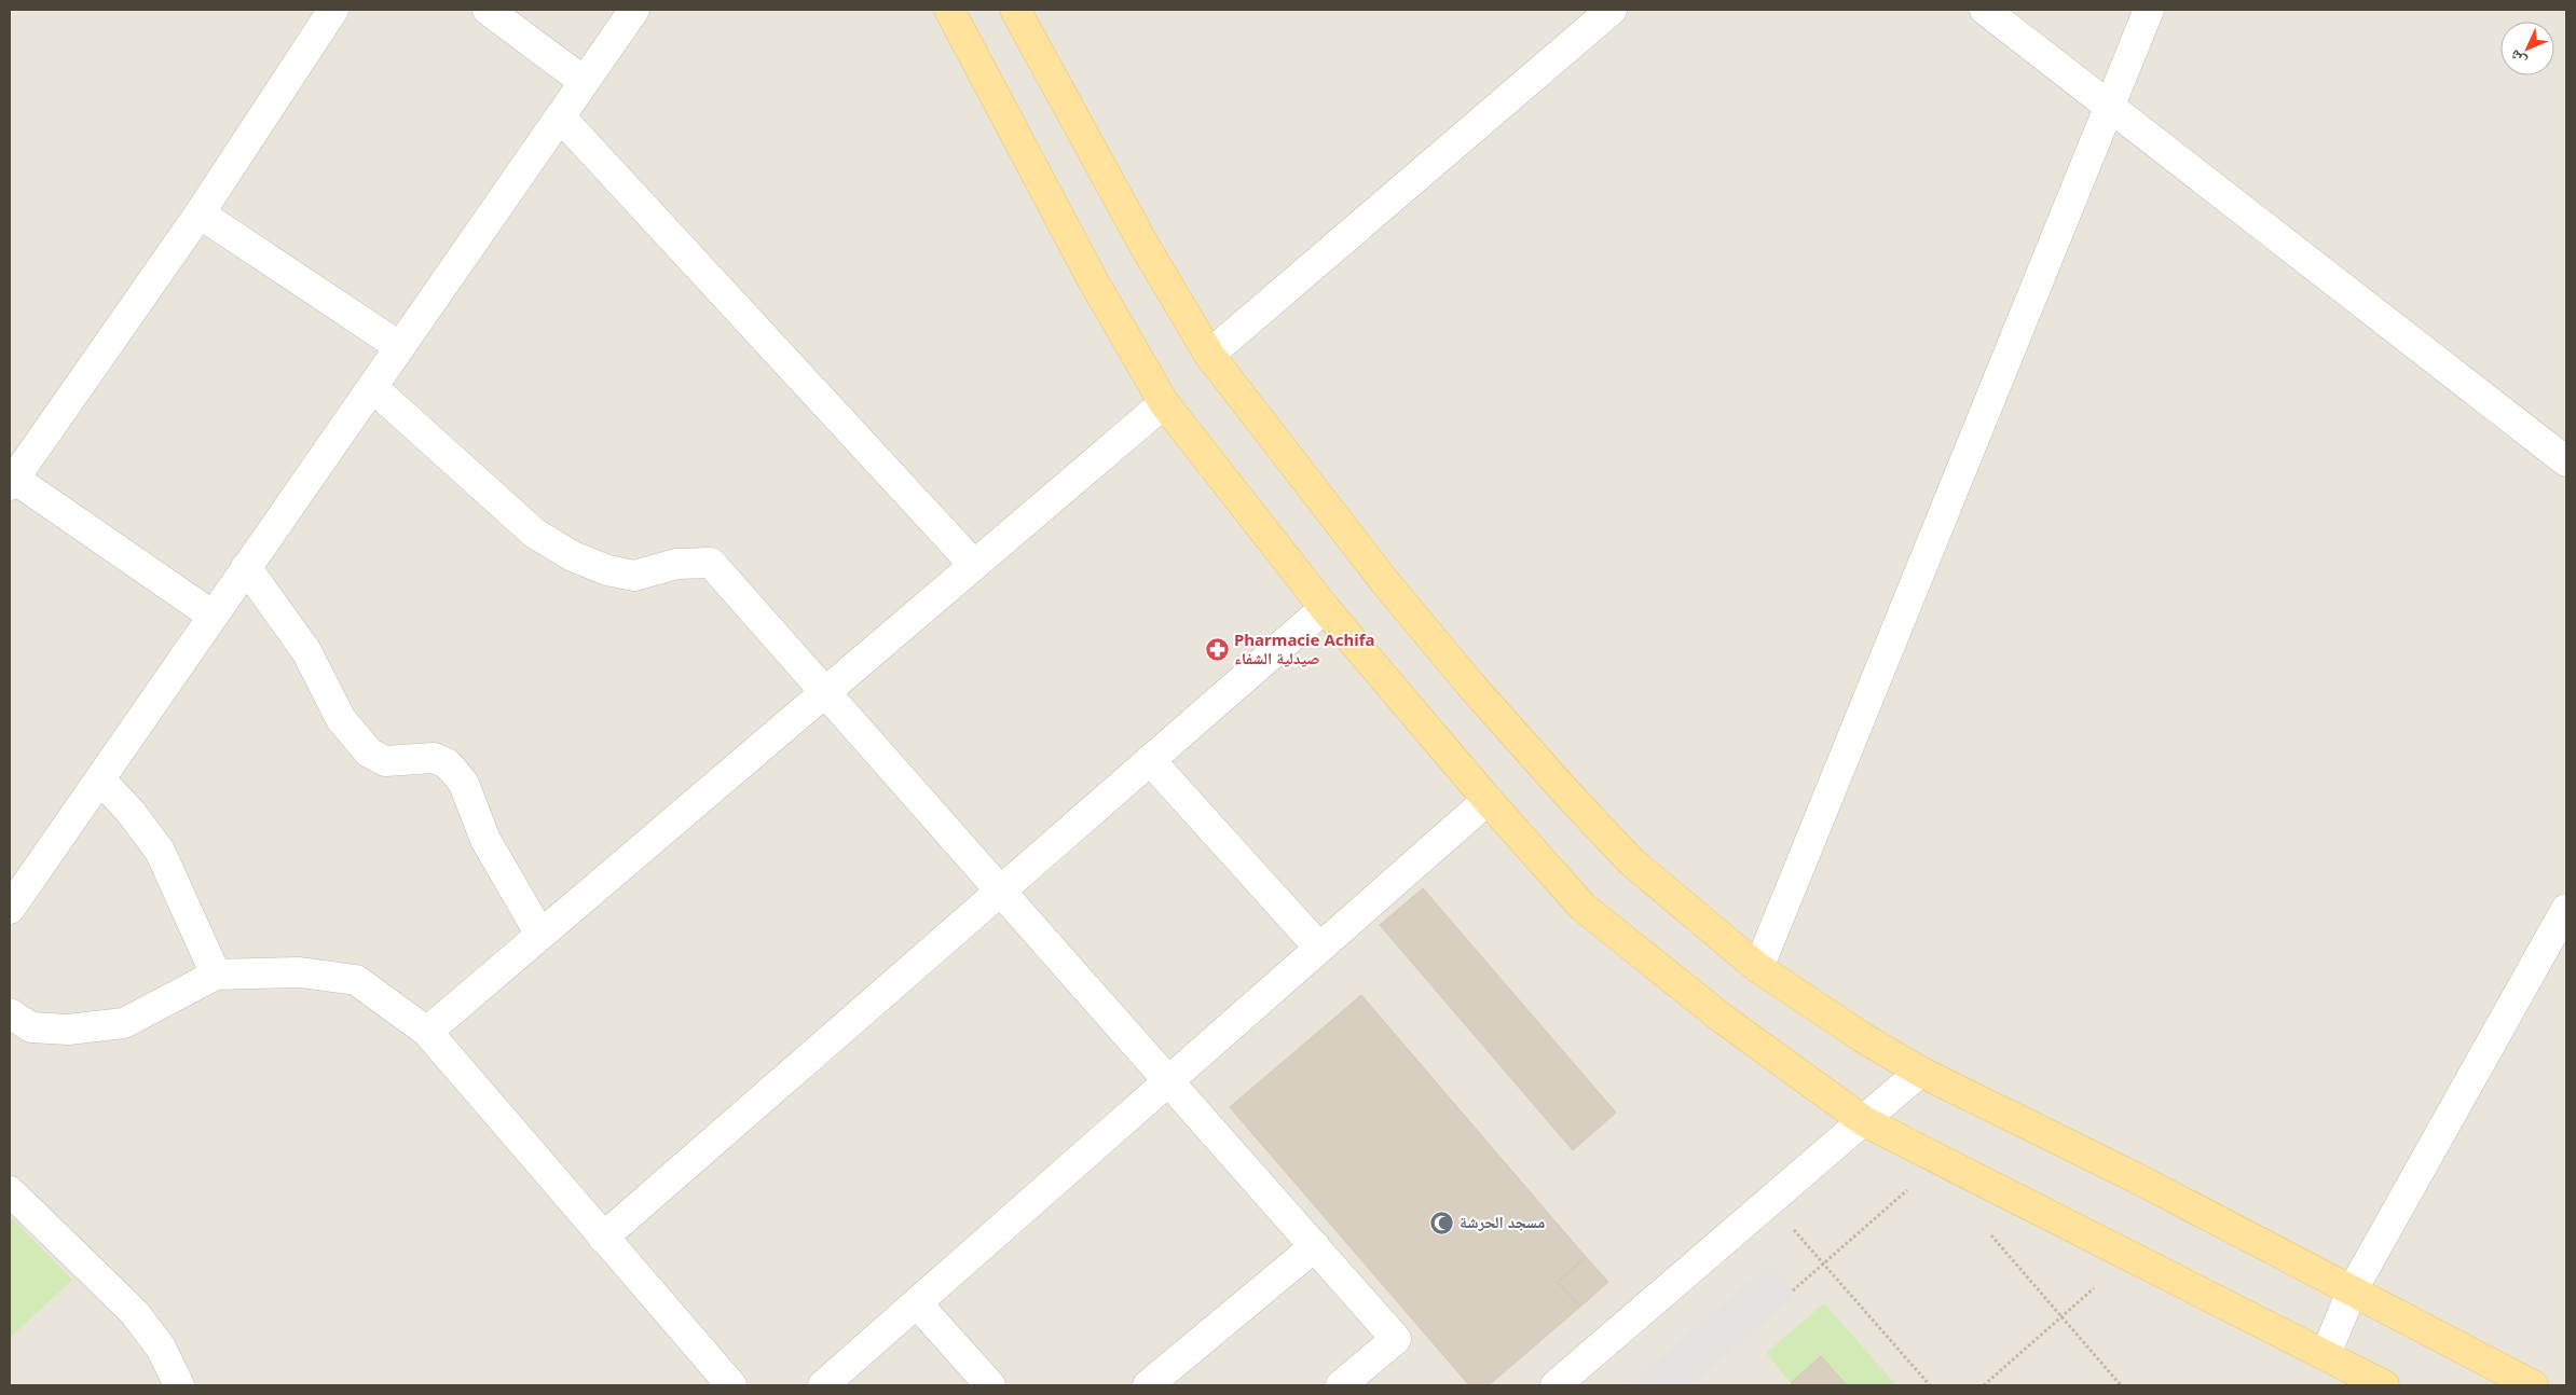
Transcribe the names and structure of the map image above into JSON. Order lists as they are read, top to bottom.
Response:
{
  "places": {
    "pharmacy": ["Pharmacie Achifa صيدلية الشفاء"],
    "mosque": ["مسجد الحرشة"]
  },
  "north": "bottom left"
}
